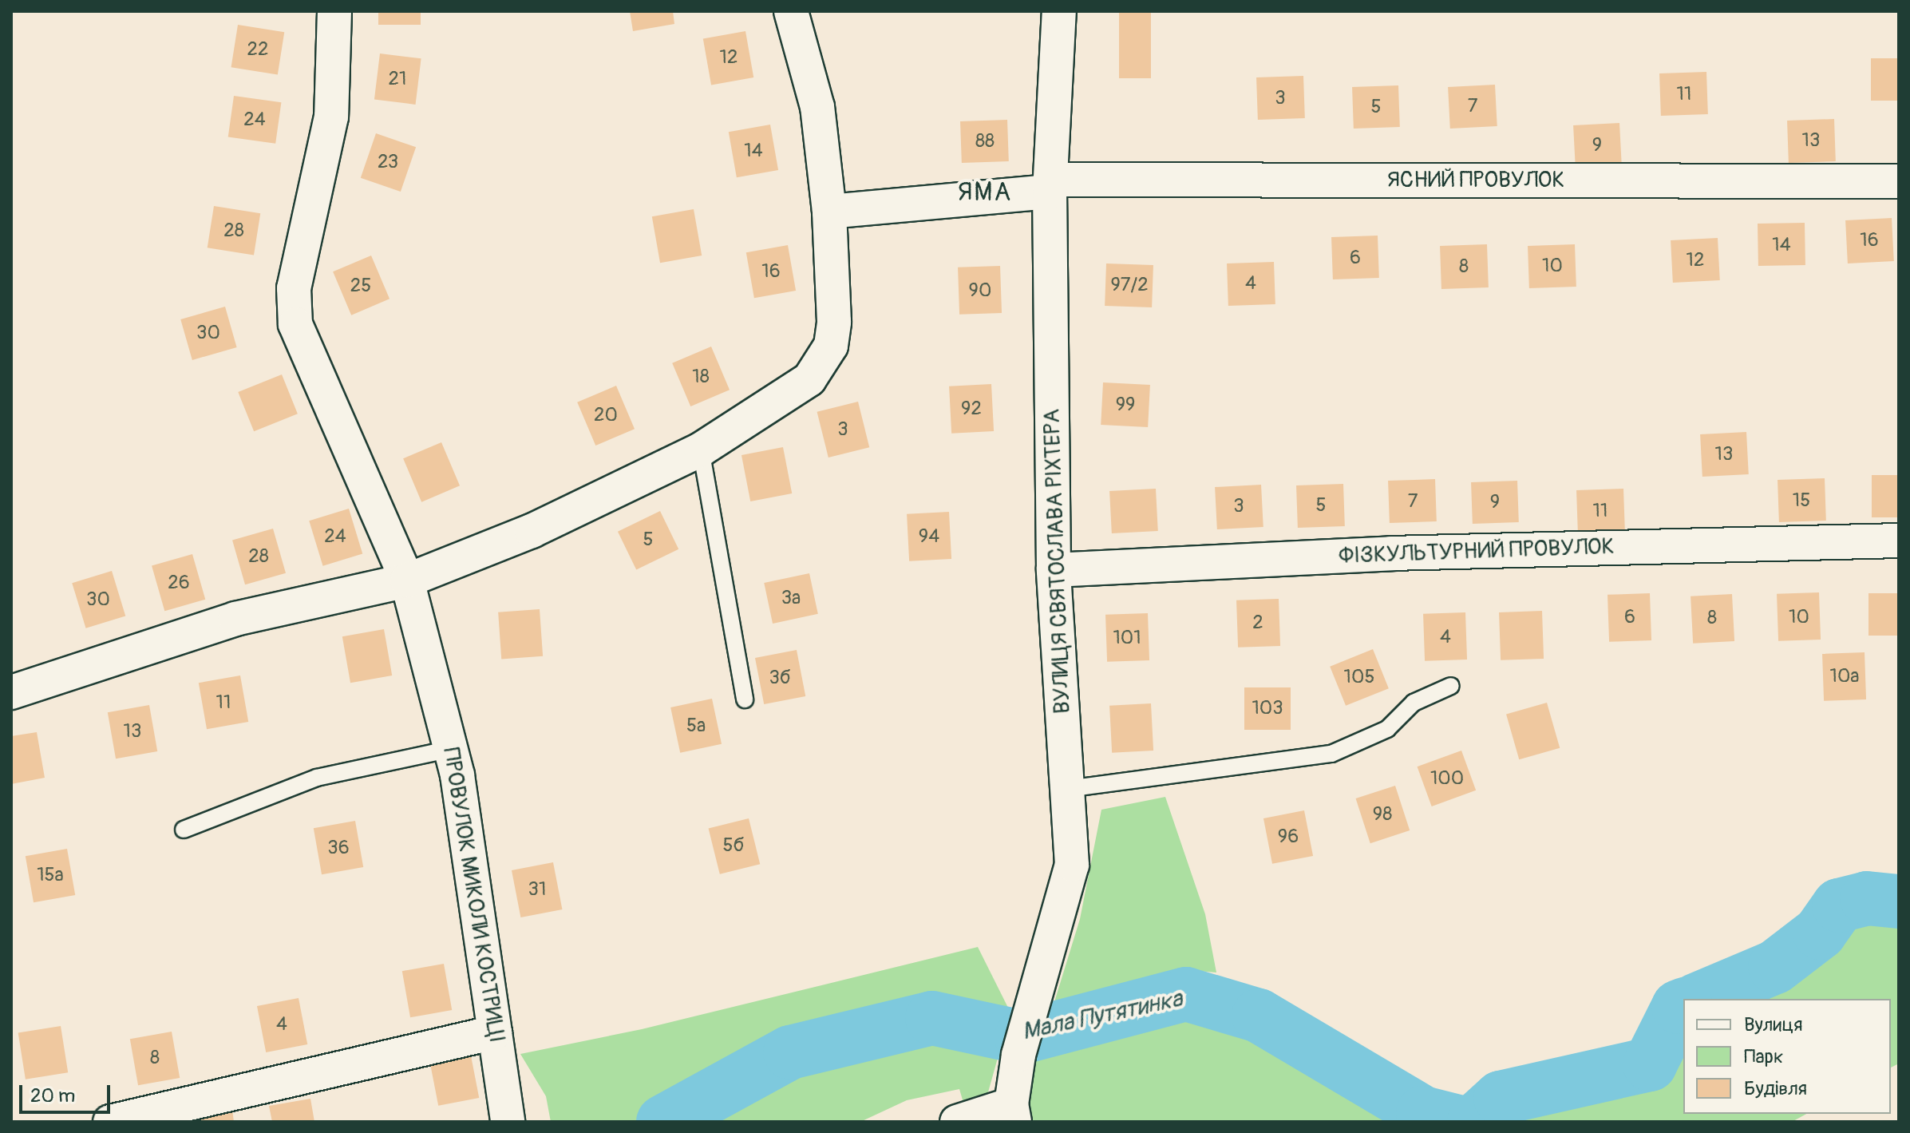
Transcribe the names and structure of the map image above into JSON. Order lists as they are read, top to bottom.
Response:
{
  "streets": {
    "street": [
      "ЯСНИЙ ПРОВУЛОК",
      "ФІЗКУЛЬТУРНИЙ ПРОВУЛОК",
      "ВУЛИЦЯ СВЯТОСЛАВА РІХТЕРА",
      "ПРОВУЛОК МИКОЛИ КОСТРИЦІ"
    ]
  },
  "crossings": [
    ["ЯСНИЙ ПРОВУЛОК", "ВУЛИЦЯ СВЯТОСЛАВА РІХТЕРА"],
    ["ФІЗКУЛЬТУРНИЙ ПРОВУЛОК", "ВУЛИЦЯ СВЯТОСЛАВА РІХТЕРА"]
  ],
  "districts": ["ЯМА"],
  "water": ["Мала Путятинка"],
  "house_numbers": [
    "22",
    "12",
    "21",
    "11",
    "3",
    "7",
    "5",
    "24",
    "13",
    "88",
    "9",
    "14",
    "23",
    "28",
    "16",
    "14",
    "6",
    "12",
    "10",
    "8",
    "16",
    "4",
    "97/2",
    "25",
    "90",
    "30",
    "18",
    "99",
    "92",
    "20",
    "3",
    "13",
    "15",
    "7",
    "9",
    "5",
    "3",
    "11",
    "24",
    "94",
    "5",
    "28",
    "26",
    "3а",
    "30",
    "6",
    "10",
    "8",
    "2",
    "4",
    "101",
    "10а",
    "105",
    "3б",
    "11",
    "103",
    "5а",
    "13",
    "100",
    "98",
    "96",
    "5б",
    "36",
    "15а",
    "31",
    "4",
    "8"
  ],
  "legend": ["Вулиця", "Парк", "Будівля"],
  "scale_bar": "20 m"
}
